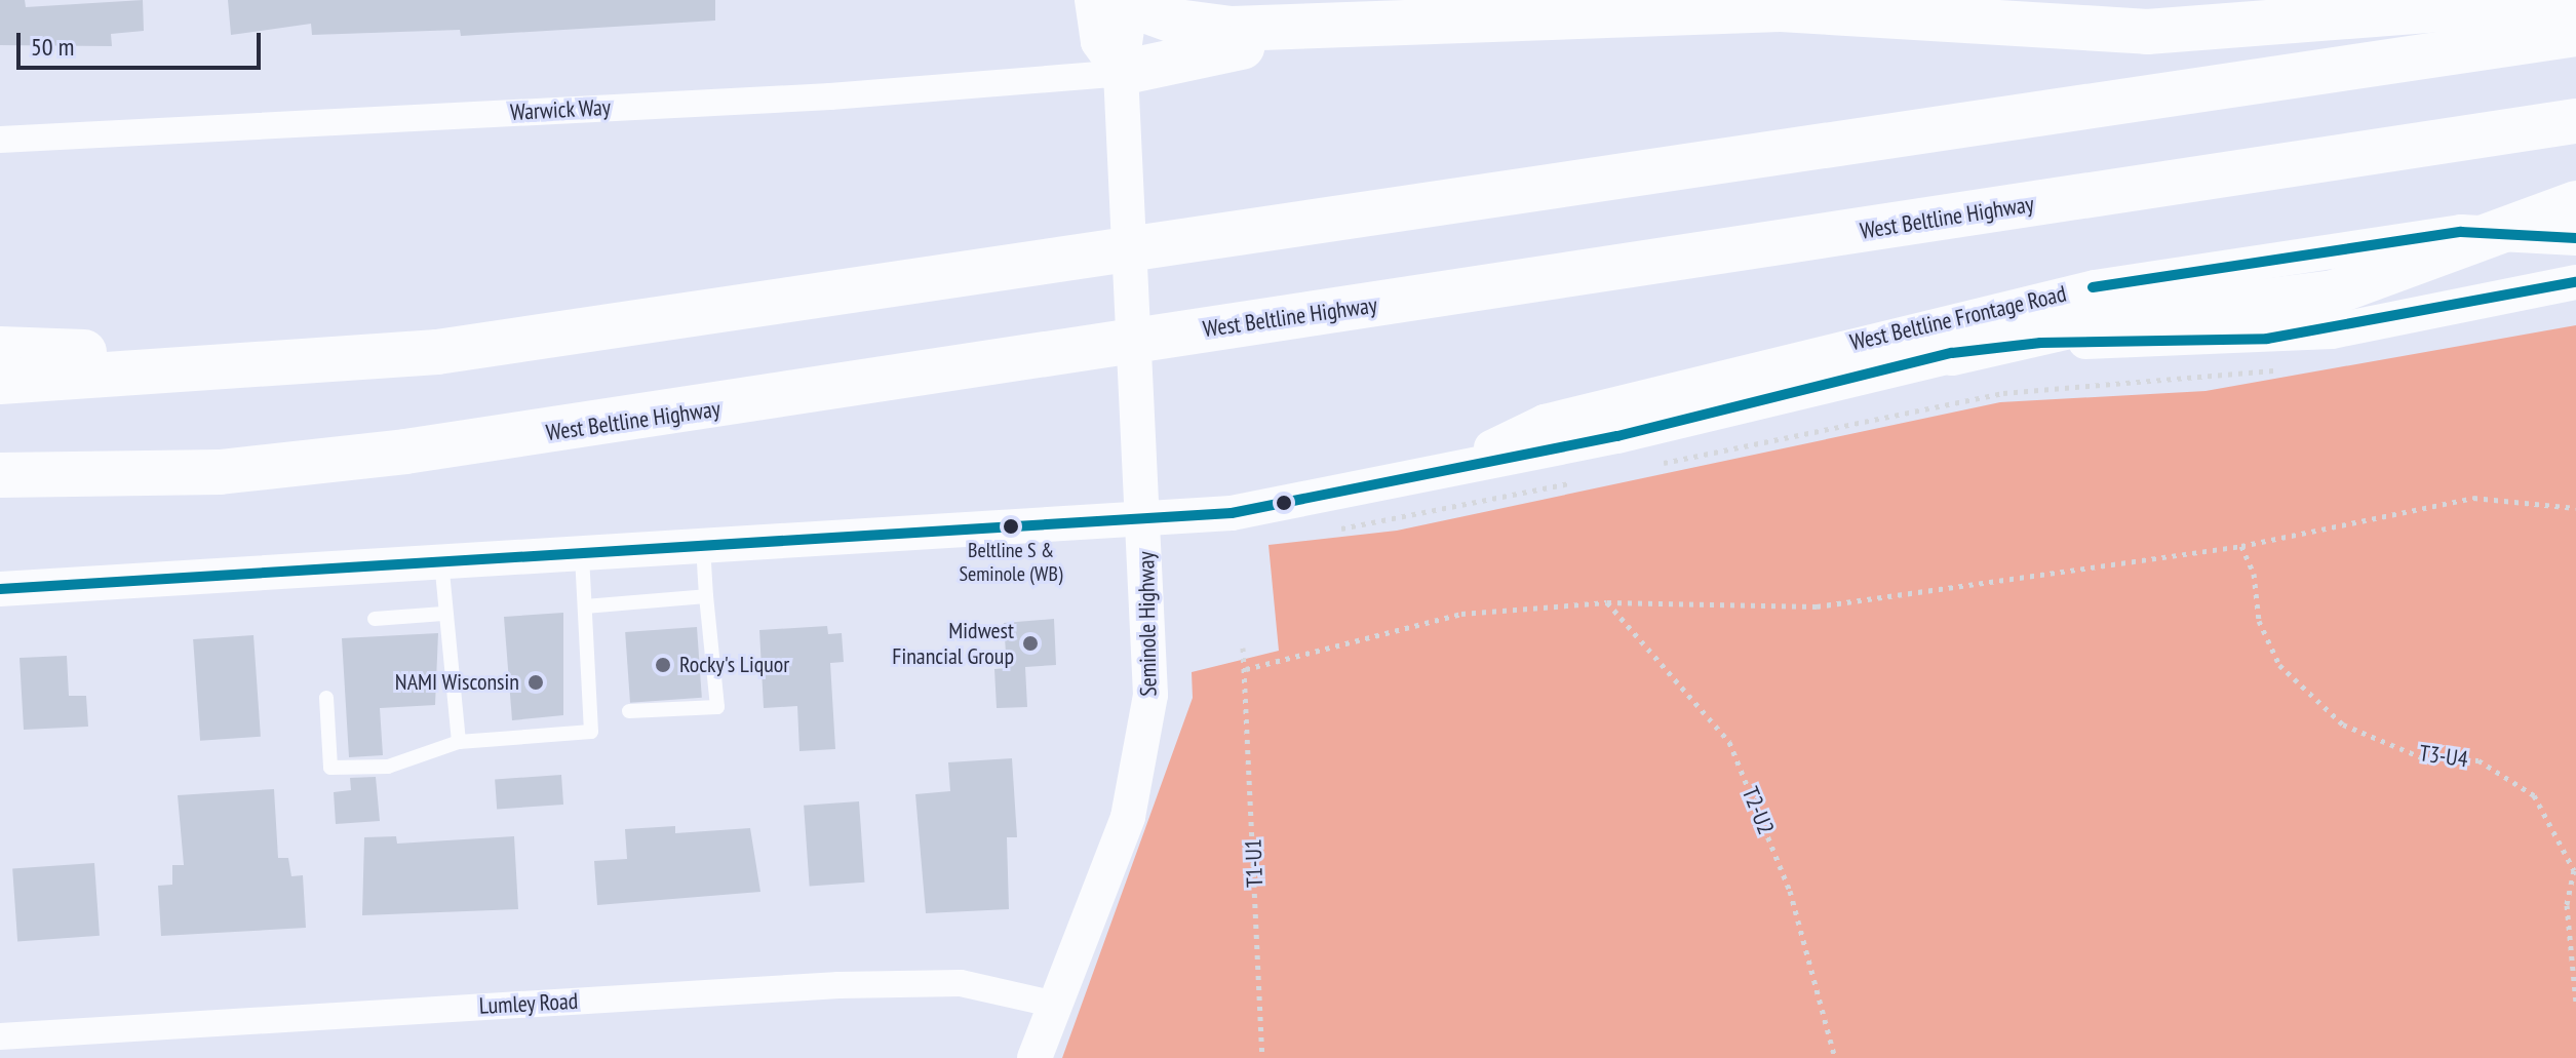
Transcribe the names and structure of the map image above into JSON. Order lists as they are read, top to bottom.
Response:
{
  "streets": {
    "highway": ["West Beltline Highway"],
    "street": [
      "Warwick Way",
      "West Beltline Frontage Road",
      "Seminole Highway",
      "Lumley Road"
    ],
    "path": ["T3-U4", "T2-U2", "T1-U1"]
  },
  "crossings": [
    ["Warwick Way", "Seminole Highway"],
    ["West Beltline Frontage Road", "Seminole Highway"],
    ["Seminole Highway", "Lumley Road"]
  ],
  "places": [
    "Beltline S & Seminole (WB)",
    "Midwest Financial Group",
    "Rocky's Liquor",
    "NAMI Wisconsin"
  ],
  "scale_bar": "50 m"
}
